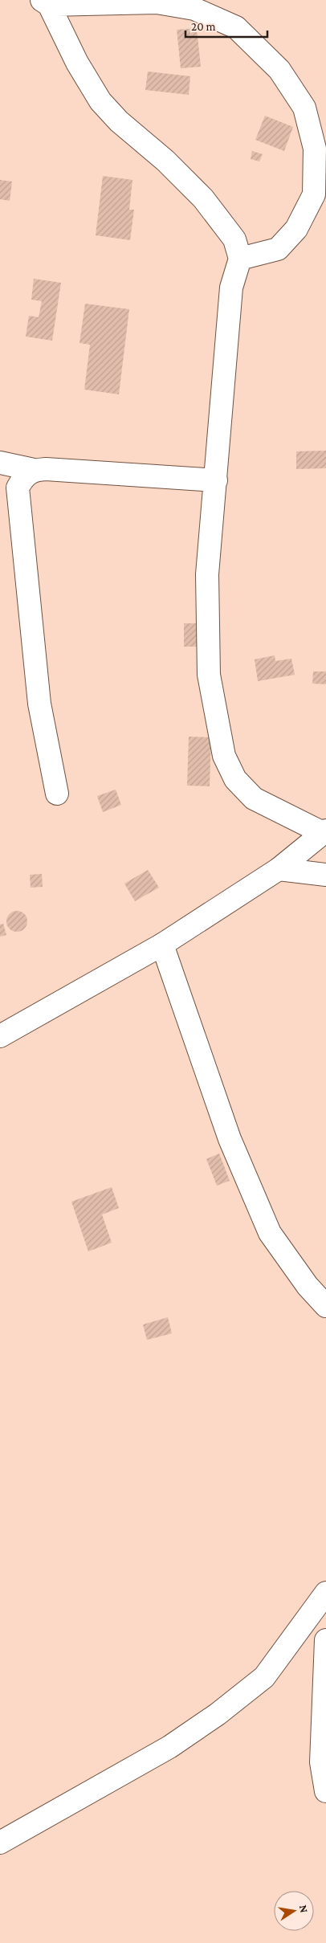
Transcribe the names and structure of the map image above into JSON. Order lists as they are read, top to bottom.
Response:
{
  "scale_bar": "20 m",
  "north": "right"
}
